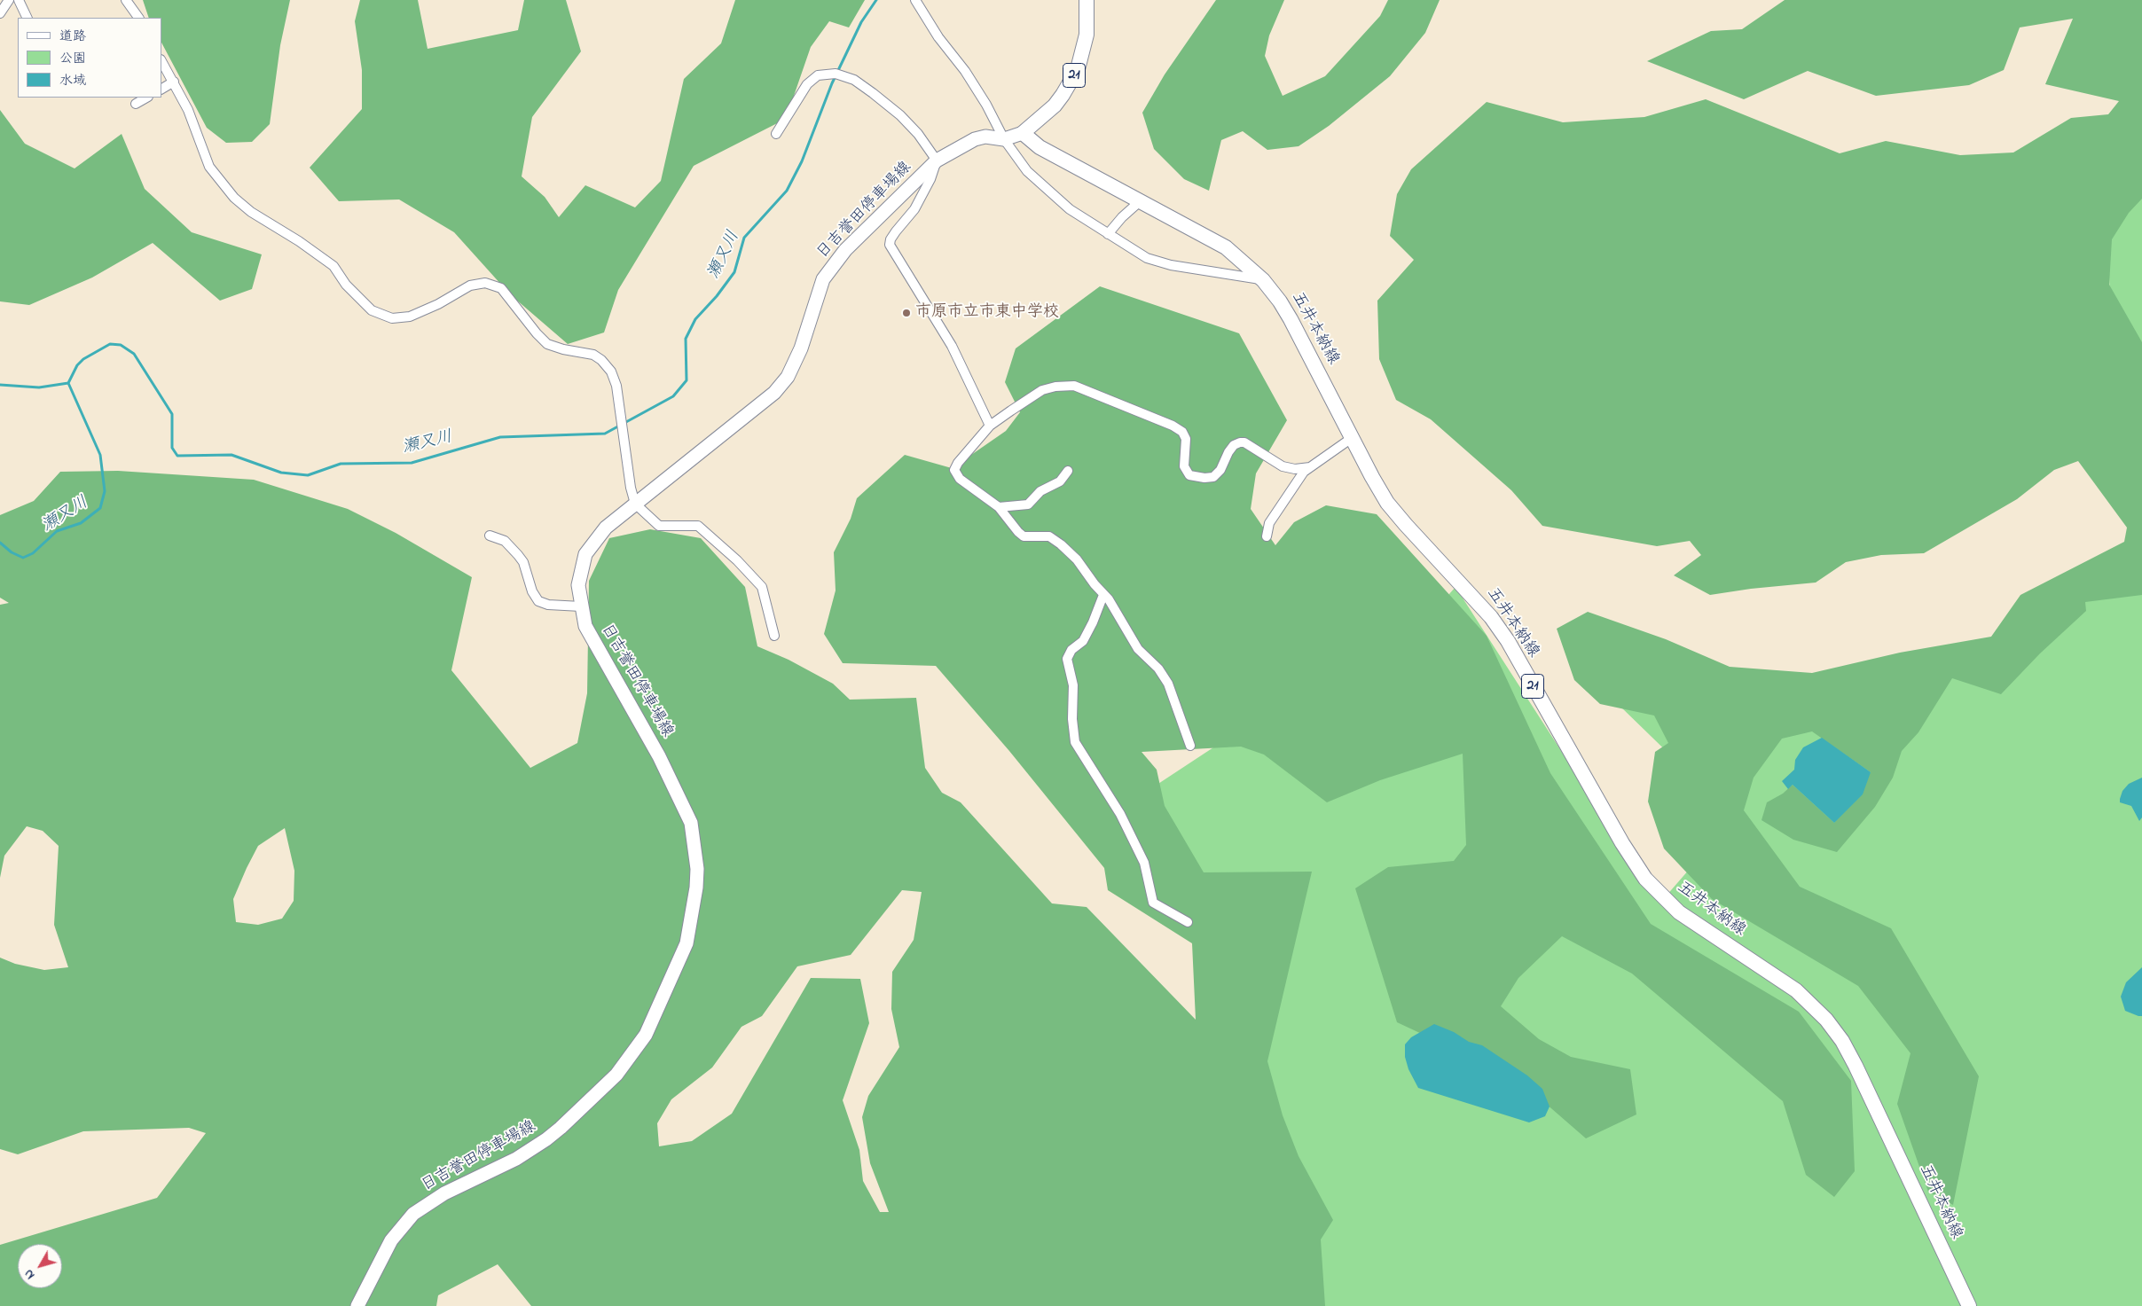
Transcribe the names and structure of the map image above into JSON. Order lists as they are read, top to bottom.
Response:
{
  "streets": {
    "main road": ["21", "日吉誉田停車場線", "五井本納線"]
  },
  "crossings": [
    ["21", "日吉誉田停車場線"],
    ["21", "五井本納線"],
    ["日吉誉田停車場線", "五井本納線"]
  ],
  "water": ["瀬又川"],
  "places": ["市原市立市東中学校"],
  "legend": ["道路", "公園", "水域"],
  "north": "bottom left"
}
